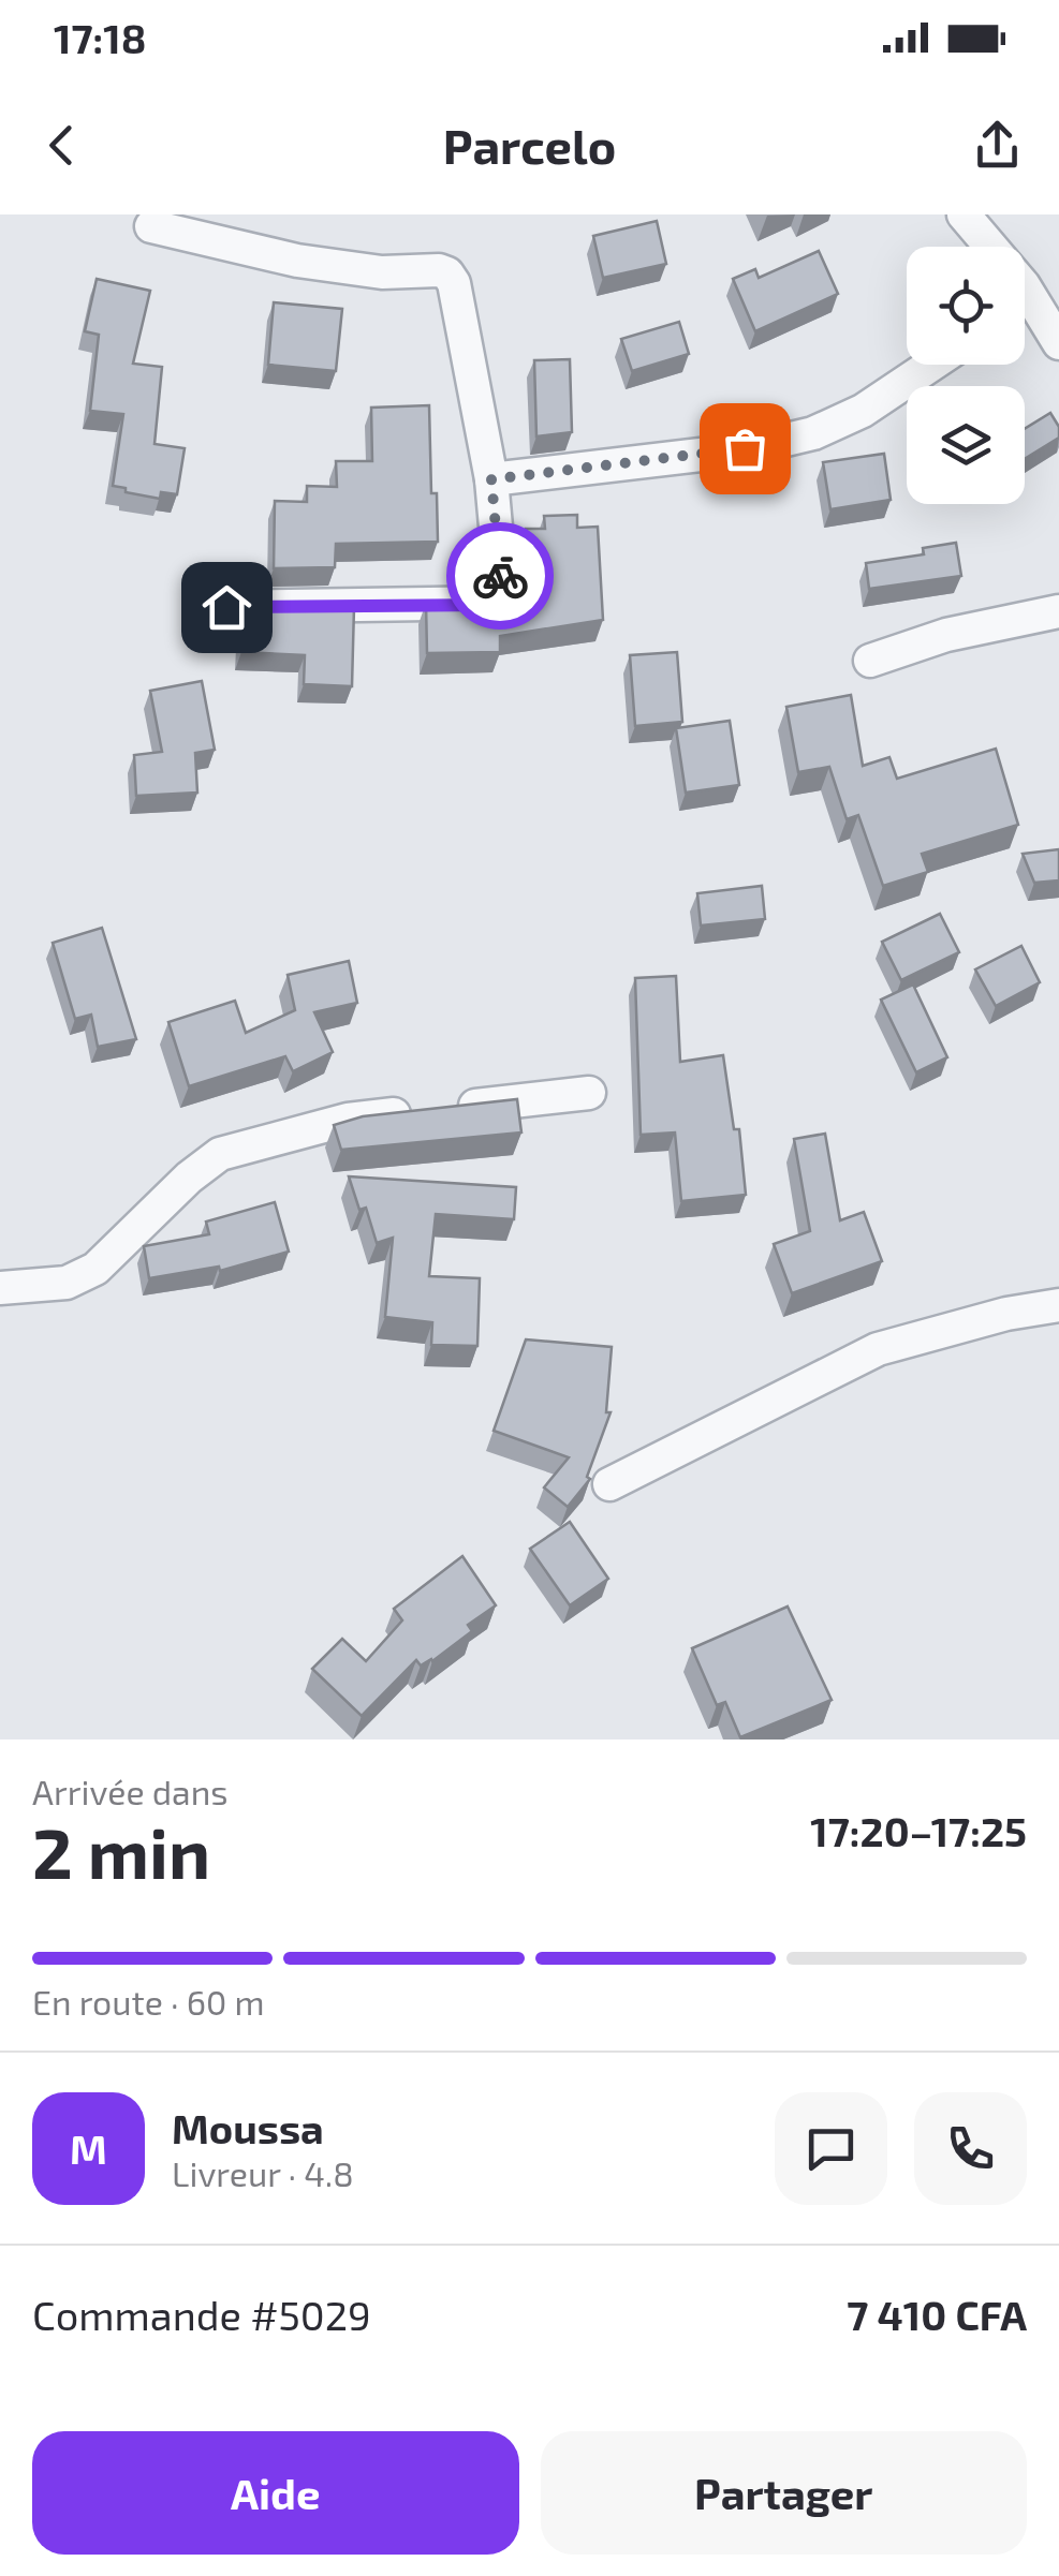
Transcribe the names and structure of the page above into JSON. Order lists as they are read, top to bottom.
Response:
{
  "page": {
    "status": "17:18",
    "header": "Parcelo",
    "heading": ["2 min", "Arrivée dans", "17:20–17:25"],
    "panel": [
      "Moussa",
      "Livreur · 4.8",
      "Commande #5029",
      "7 410 CFA"
    ],
    "bar": "En route · 60 m",
    "round": "M",
    "buttons": ["Aide", "Partager"]
  }
}
